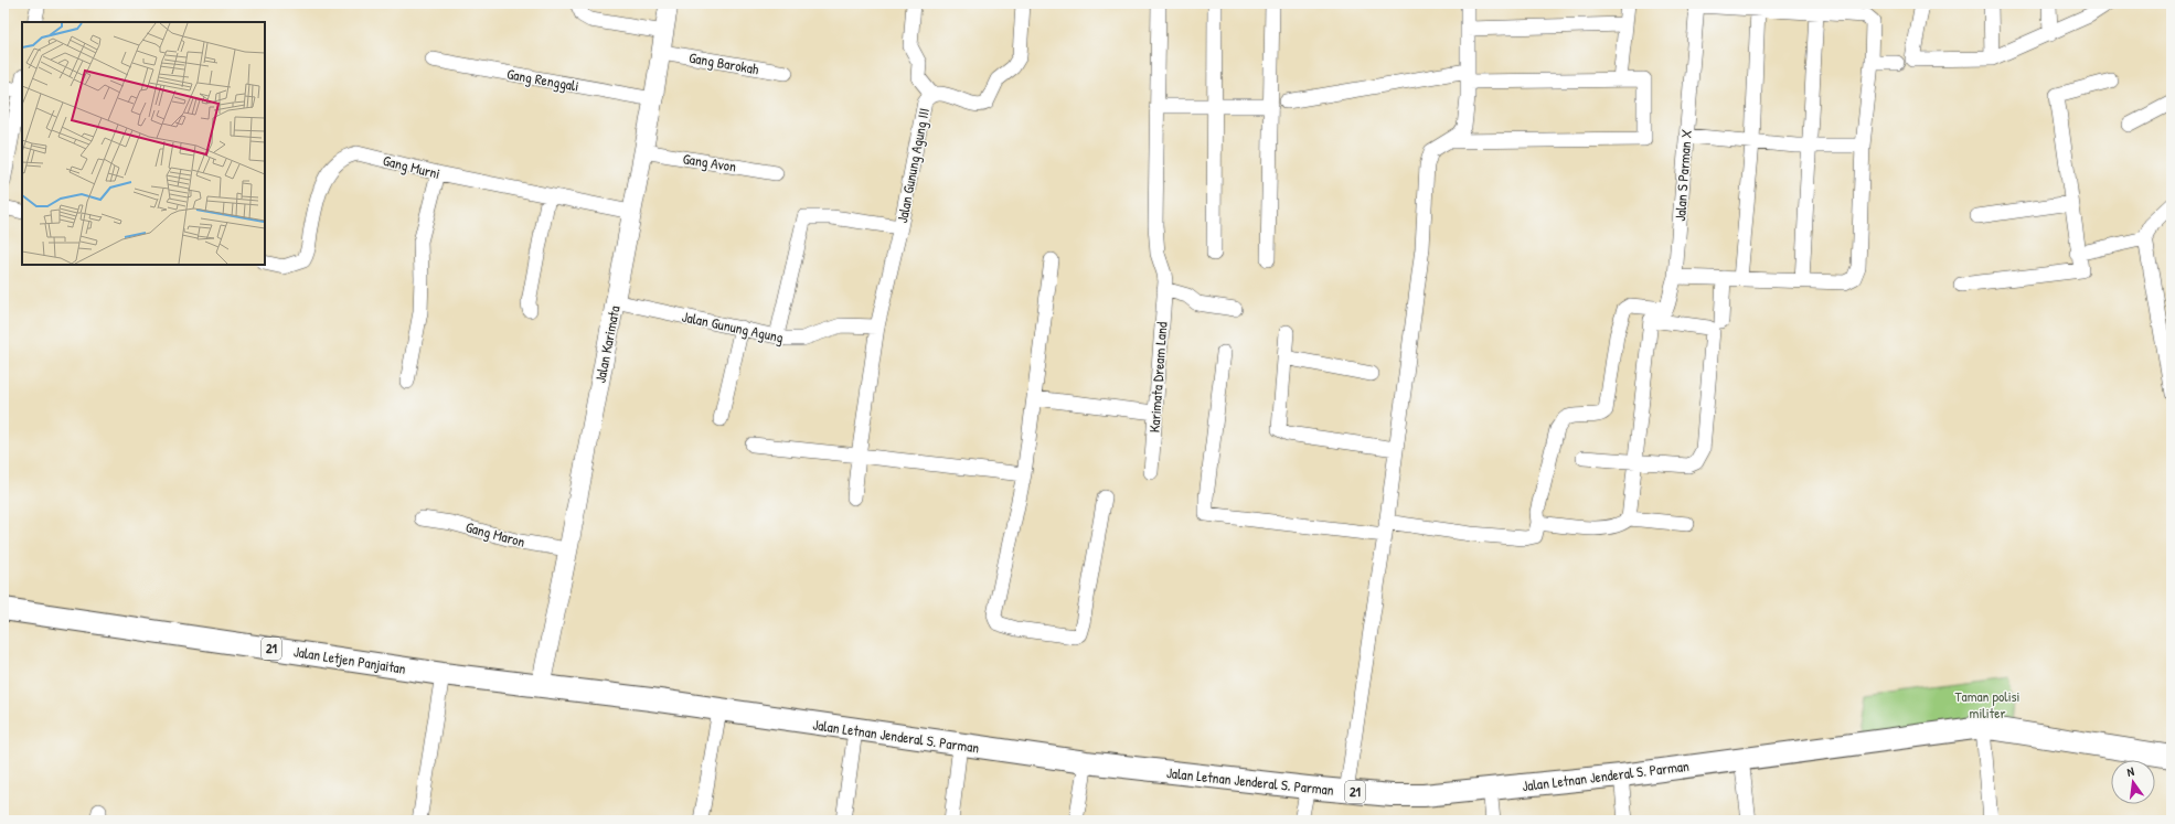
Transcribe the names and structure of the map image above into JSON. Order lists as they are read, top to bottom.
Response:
{
  "streets": {
    "highway": ["21", "Jalan Letjen Panjaitan", "Jalan Letnan Jenderal S. Parman"],
    "main road": ["Jalan Karimata"],
    "street": [
      "Gang Barokah",
      "Gang Renggali",
      "Gang Avon",
      "Jalan Gunung Agung III",
      "Gang Murni",
      "Jalan S Parman X",
      "Jalan Gunung Agung",
      "Karimata Dream Land",
      "Gang Maron"
    ]
  },
  "crossings": [
    ["Gang Barokah", "Jalan Karimata"],
    ["Gang Renggali", "Jalan Karimata"],
    ["Gang Avon", "Jalan Karimata"],
    ["Jalan Gunung Agung III", "Jalan Gunung Agung"],
    ["Gang Murni", "Jalan Karimata"],
    ["Jalan Gunung Agung", "Jalan Karimata"],
    ["Jalan Karimata", "Gang Maron"],
    ["Jalan Karimata", "Jalan Letjen Panjaitan"],
    ["Jalan Karimata", "Jalan Letnan Jenderal S. Parman"],
    ["Jalan Letjen Panjaitan", "Jalan Letnan Jenderal S. Parman"]
  ],
  "parks": ["Taman polisi militer"],
  "north": "top"
}
